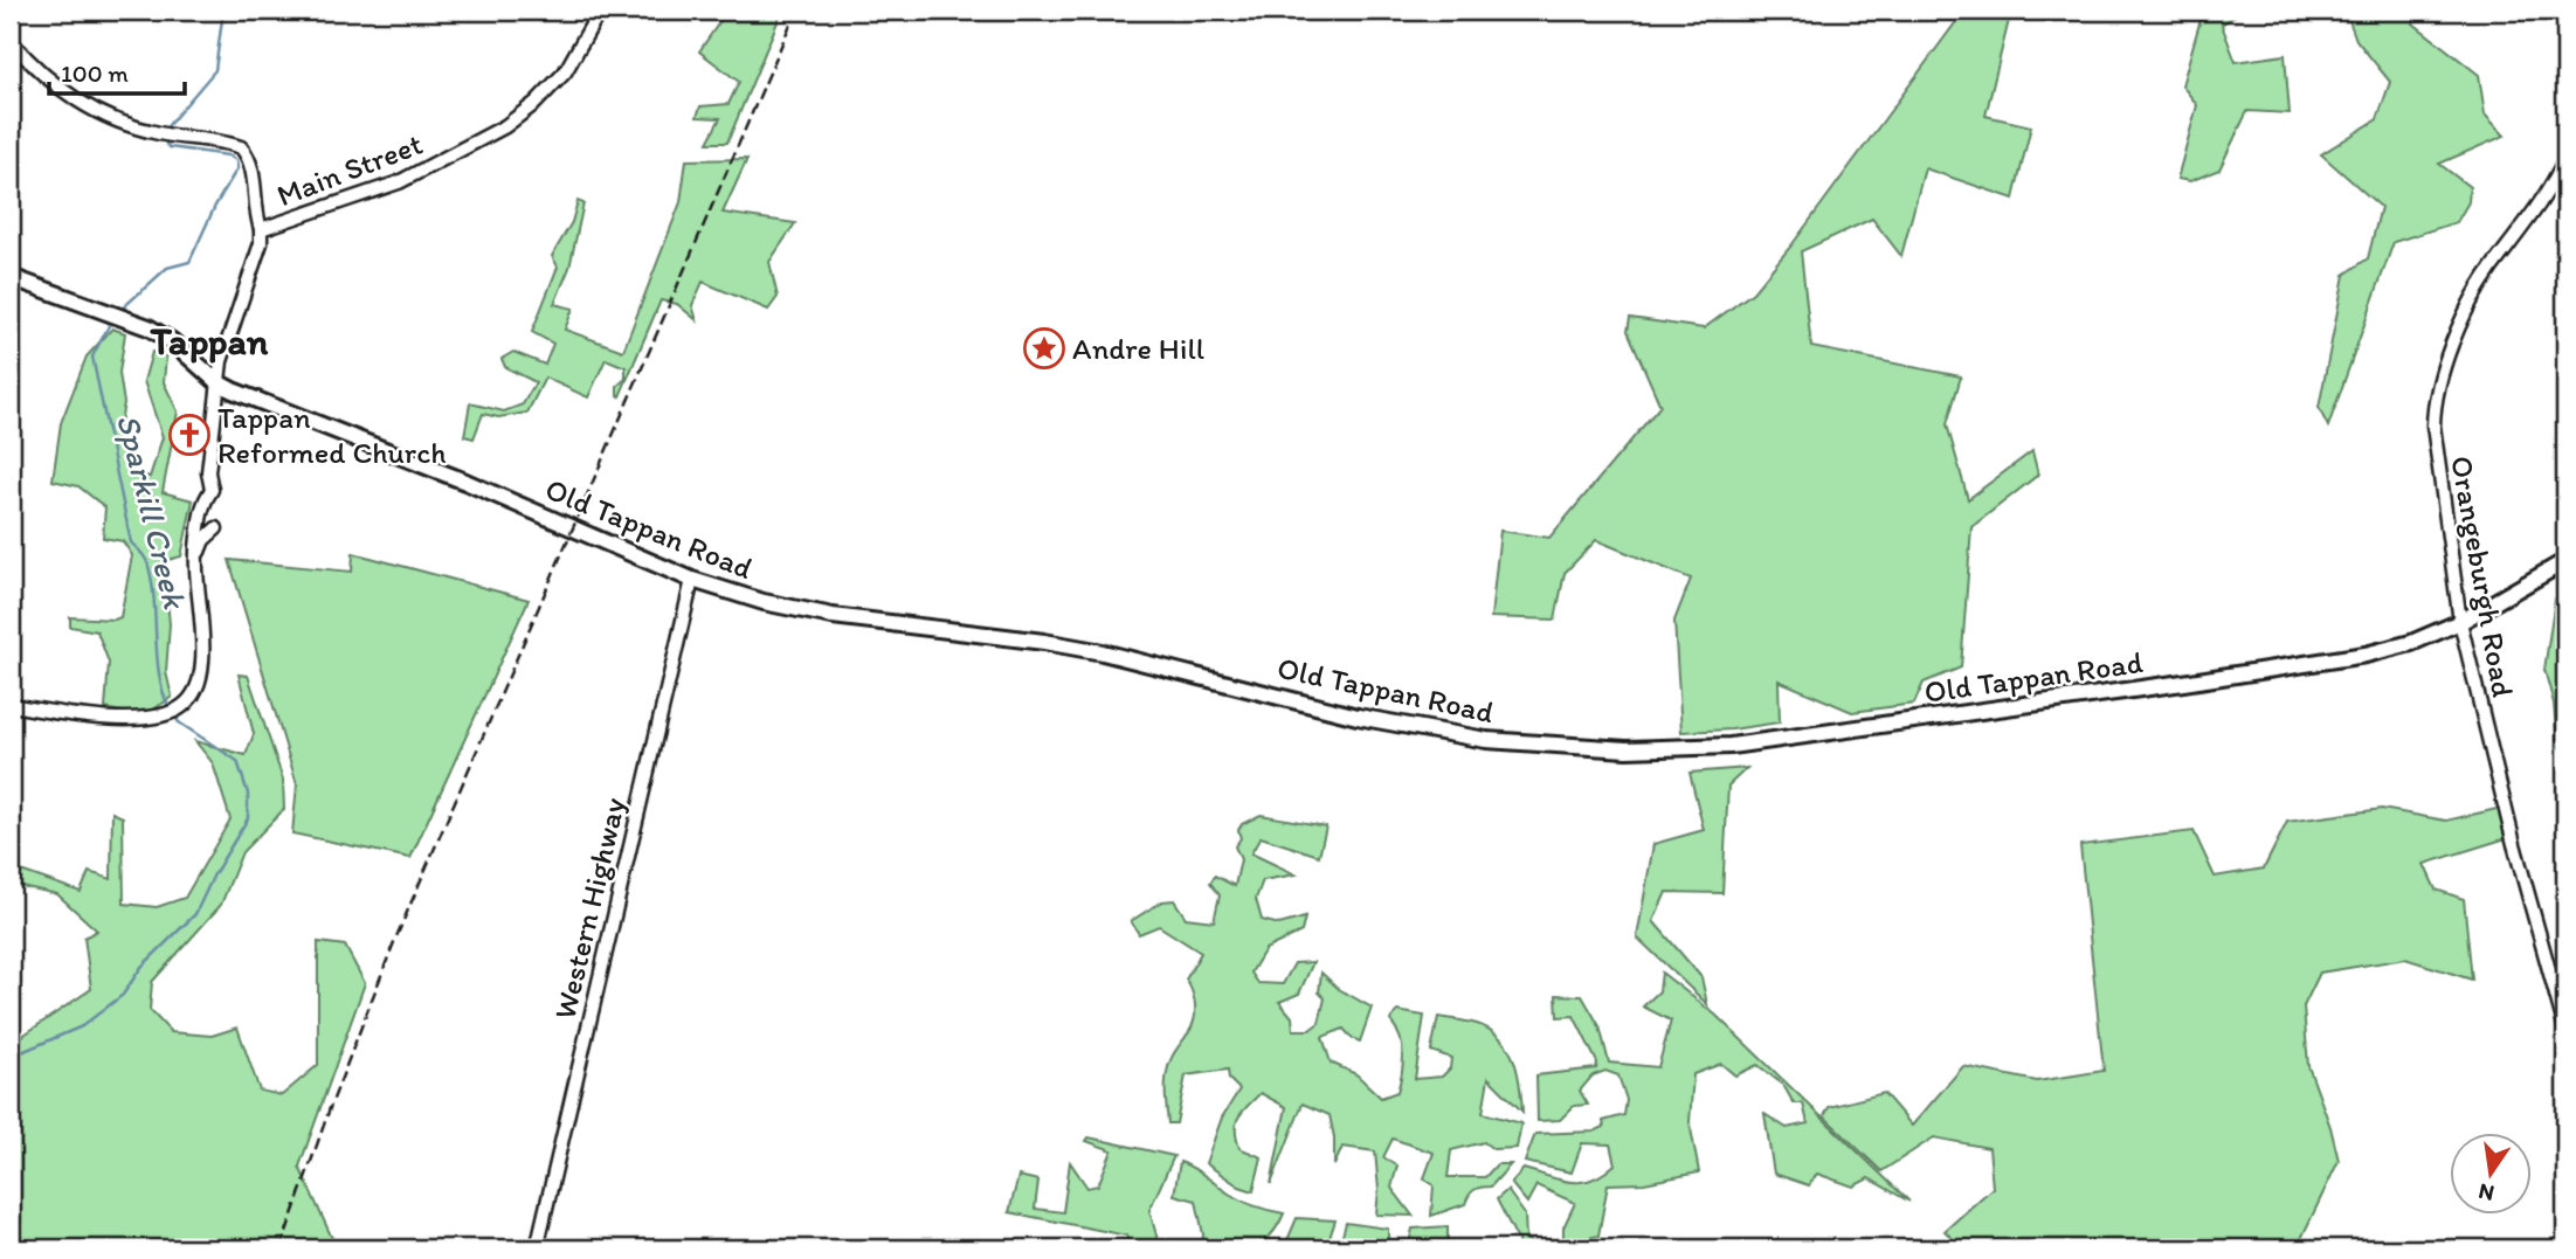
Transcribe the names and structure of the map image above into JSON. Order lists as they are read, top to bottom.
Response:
{
  "streets": {
    "main road": ["Old Tappan Road"],
    "street": ["Main Street", "Orangeburgh Road", "Western Highway"]
  },
  "crossings": [
    ["Main Street", "Old Tappan Road"],
    ["Old Tappan Road", "Orangeburgh Road"],
    ["Old Tappan Road", "Western Highway"]
  ],
  "districts": ["Tappan"],
  "water": ["Sparkill Creek"],
  "places": {
    "place": ["Andre Hill"],
    "church": ["Tappan Reformed Church"]
  },
  "scale_bar": "100 m",
  "north": "bottom"
}
